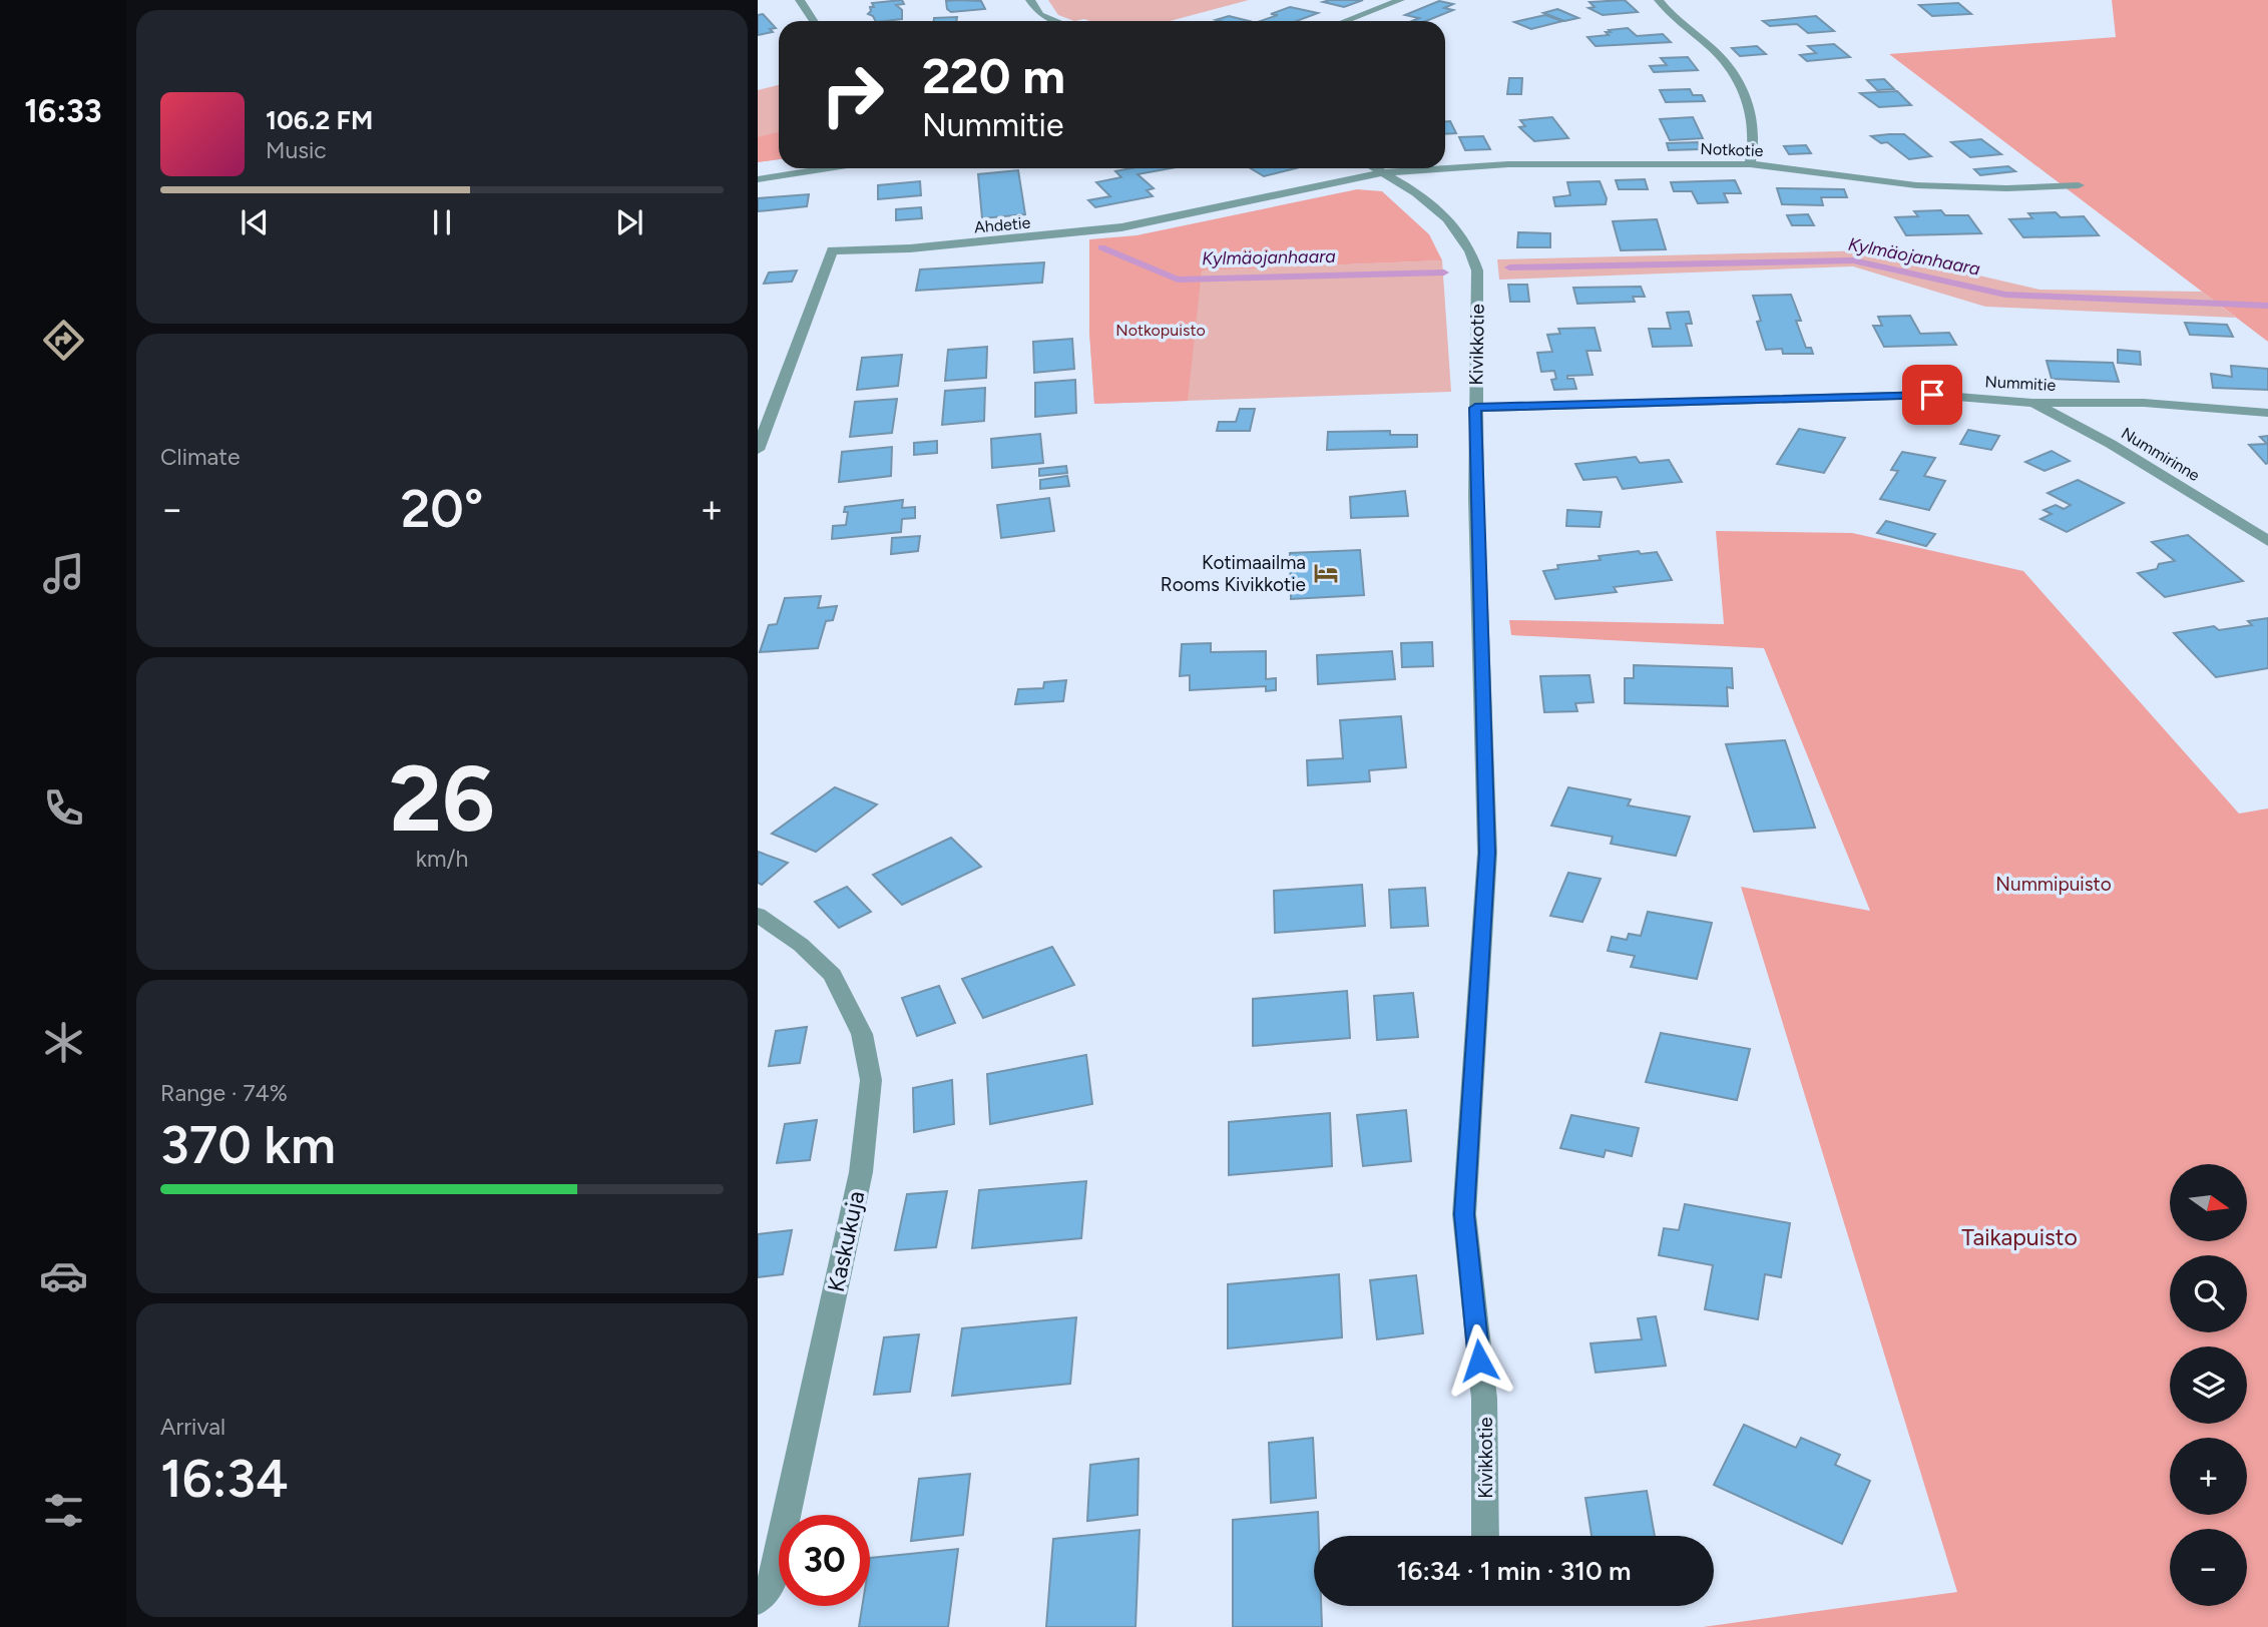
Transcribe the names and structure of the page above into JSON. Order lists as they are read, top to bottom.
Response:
{
  "streets": {
    "street": [
      "Notkotie",
      "Ahdetie",
      "Kivikkotie",
      "Nummitie",
      "Nummirinne",
      "Kaskukuja"
    ]
  },
  "crossings": [
    ["Notkotie", "Ahdetie"],
    ["Notkotie", "Kivikkotie"],
    ["Ahdetie", "Kivikkotie"],
    ["Kivikkotie", "Nummitie"],
    ["Nummitie", "Nummirinne"]
  ],
  "water": ["Kylmäojanhaara"],
  "parks": ["Notkopuisto", "Nummipuisto", "Taikapuisto"],
  "places": {
    "hotel": ["Kotimaailma Rooms Kivikkotie"]
  },
  "north": "right",
  "page": {
    "tabs": "16:33",
    "turn": ["220 m", "Nummitie"],
    "song": ["106.2 FM", "Music"],
    "tile": [
      "Climate",
      ["26", "km/h"],
      ["Range · 74%", "370 km"],
      ["Arrival", "16:34"]
    ],
    "heat": ["−", "20°", "+"],
    "map_buttons": ["+", "−"],
    "limit": "30",
    "trip": "16:34 · 1 min · 310 m"
  }
}
